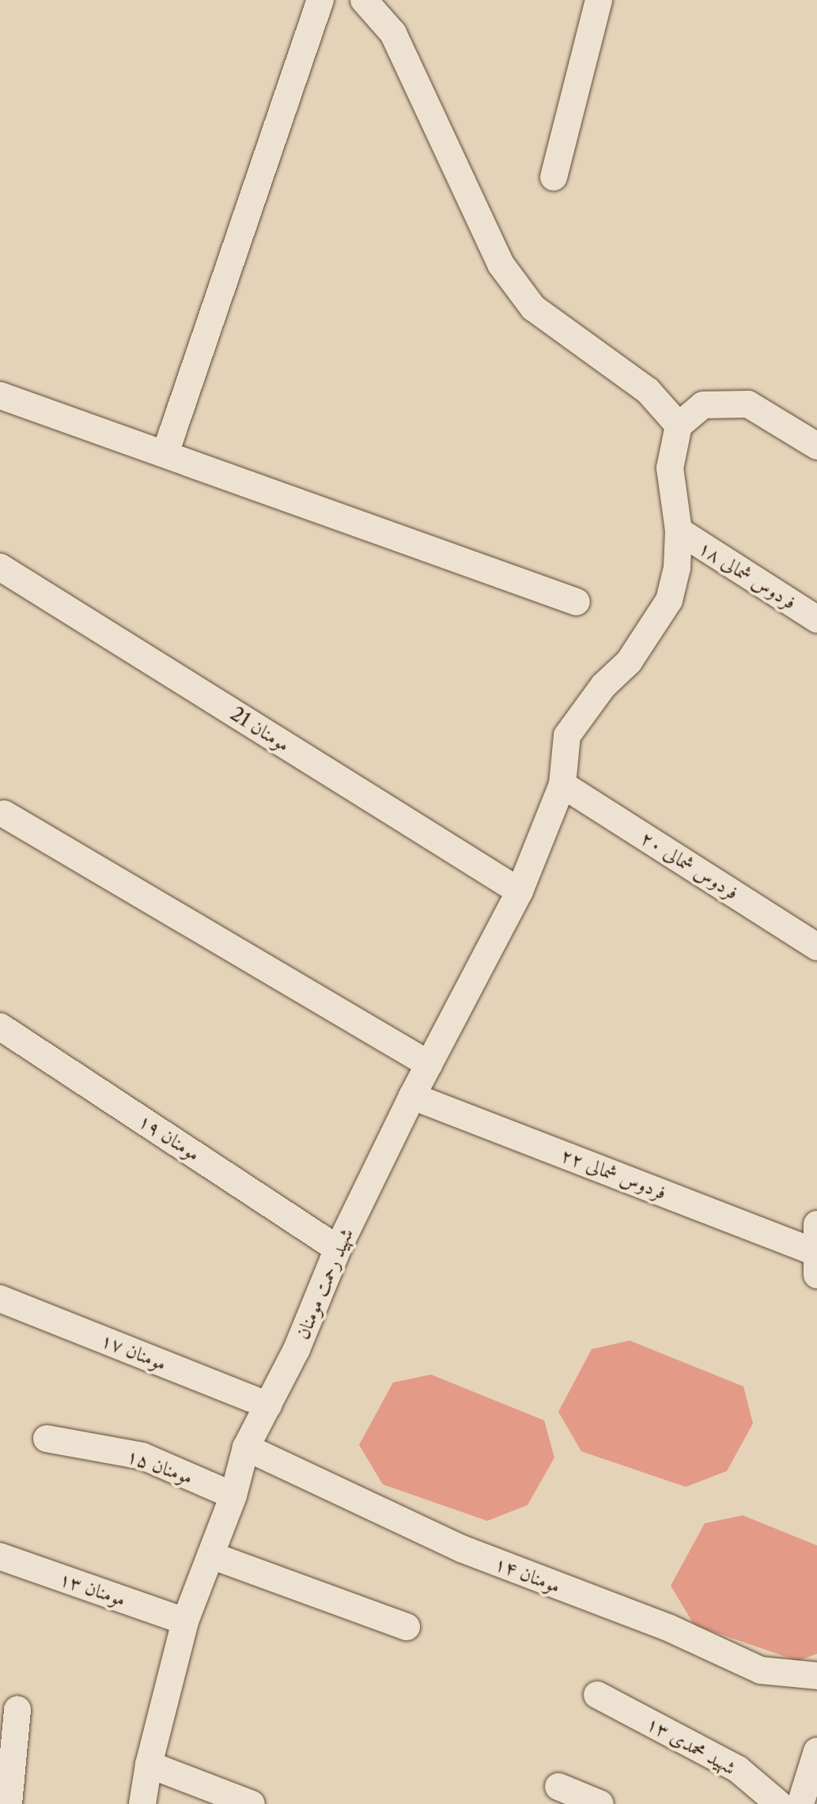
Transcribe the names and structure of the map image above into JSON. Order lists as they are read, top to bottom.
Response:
{
  "streets": {
    "street": [
      "فردوس شمالی ۱۸",
      "مومنان 21",
      "فردوس شمالی ۲۰",
      "مومنان ۱۹",
      "فردوس شمالی ۲۲",
      "شهید رحمت مومنان",
      "مومنان ۱۷",
      "مومنان ۱۵",
      "مومنان ۱۴",
      "مومنان ۱۳",
      "۱۳ شهید محمدی"
    ]
  },
  "crossings": [
    ["فردوس شمالی ۱۸", "شهید رحمت مومنان"],
    ["مومنان 21", "شهید رحمت مومنان"],
    ["فردوس شمالی ۲۰", "شهید رحمت مومنان"],
    ["مومنان ۱۹", "شهید رحمت مومنان"],
    ["فردوس شمالی ۲۲", "شهید رحمت مومنان"],
    ["شهید رحمت مومنان", "مومنان ۱۷"],
    ["شهید رحمت مومنان", "مومنان ۱۵"],
    ["شهید رحمت مومنان", "مومنان ۱۴"],
    ["شهید رحمت مومنان", "مومنان ۱۳"]
  ]
}
